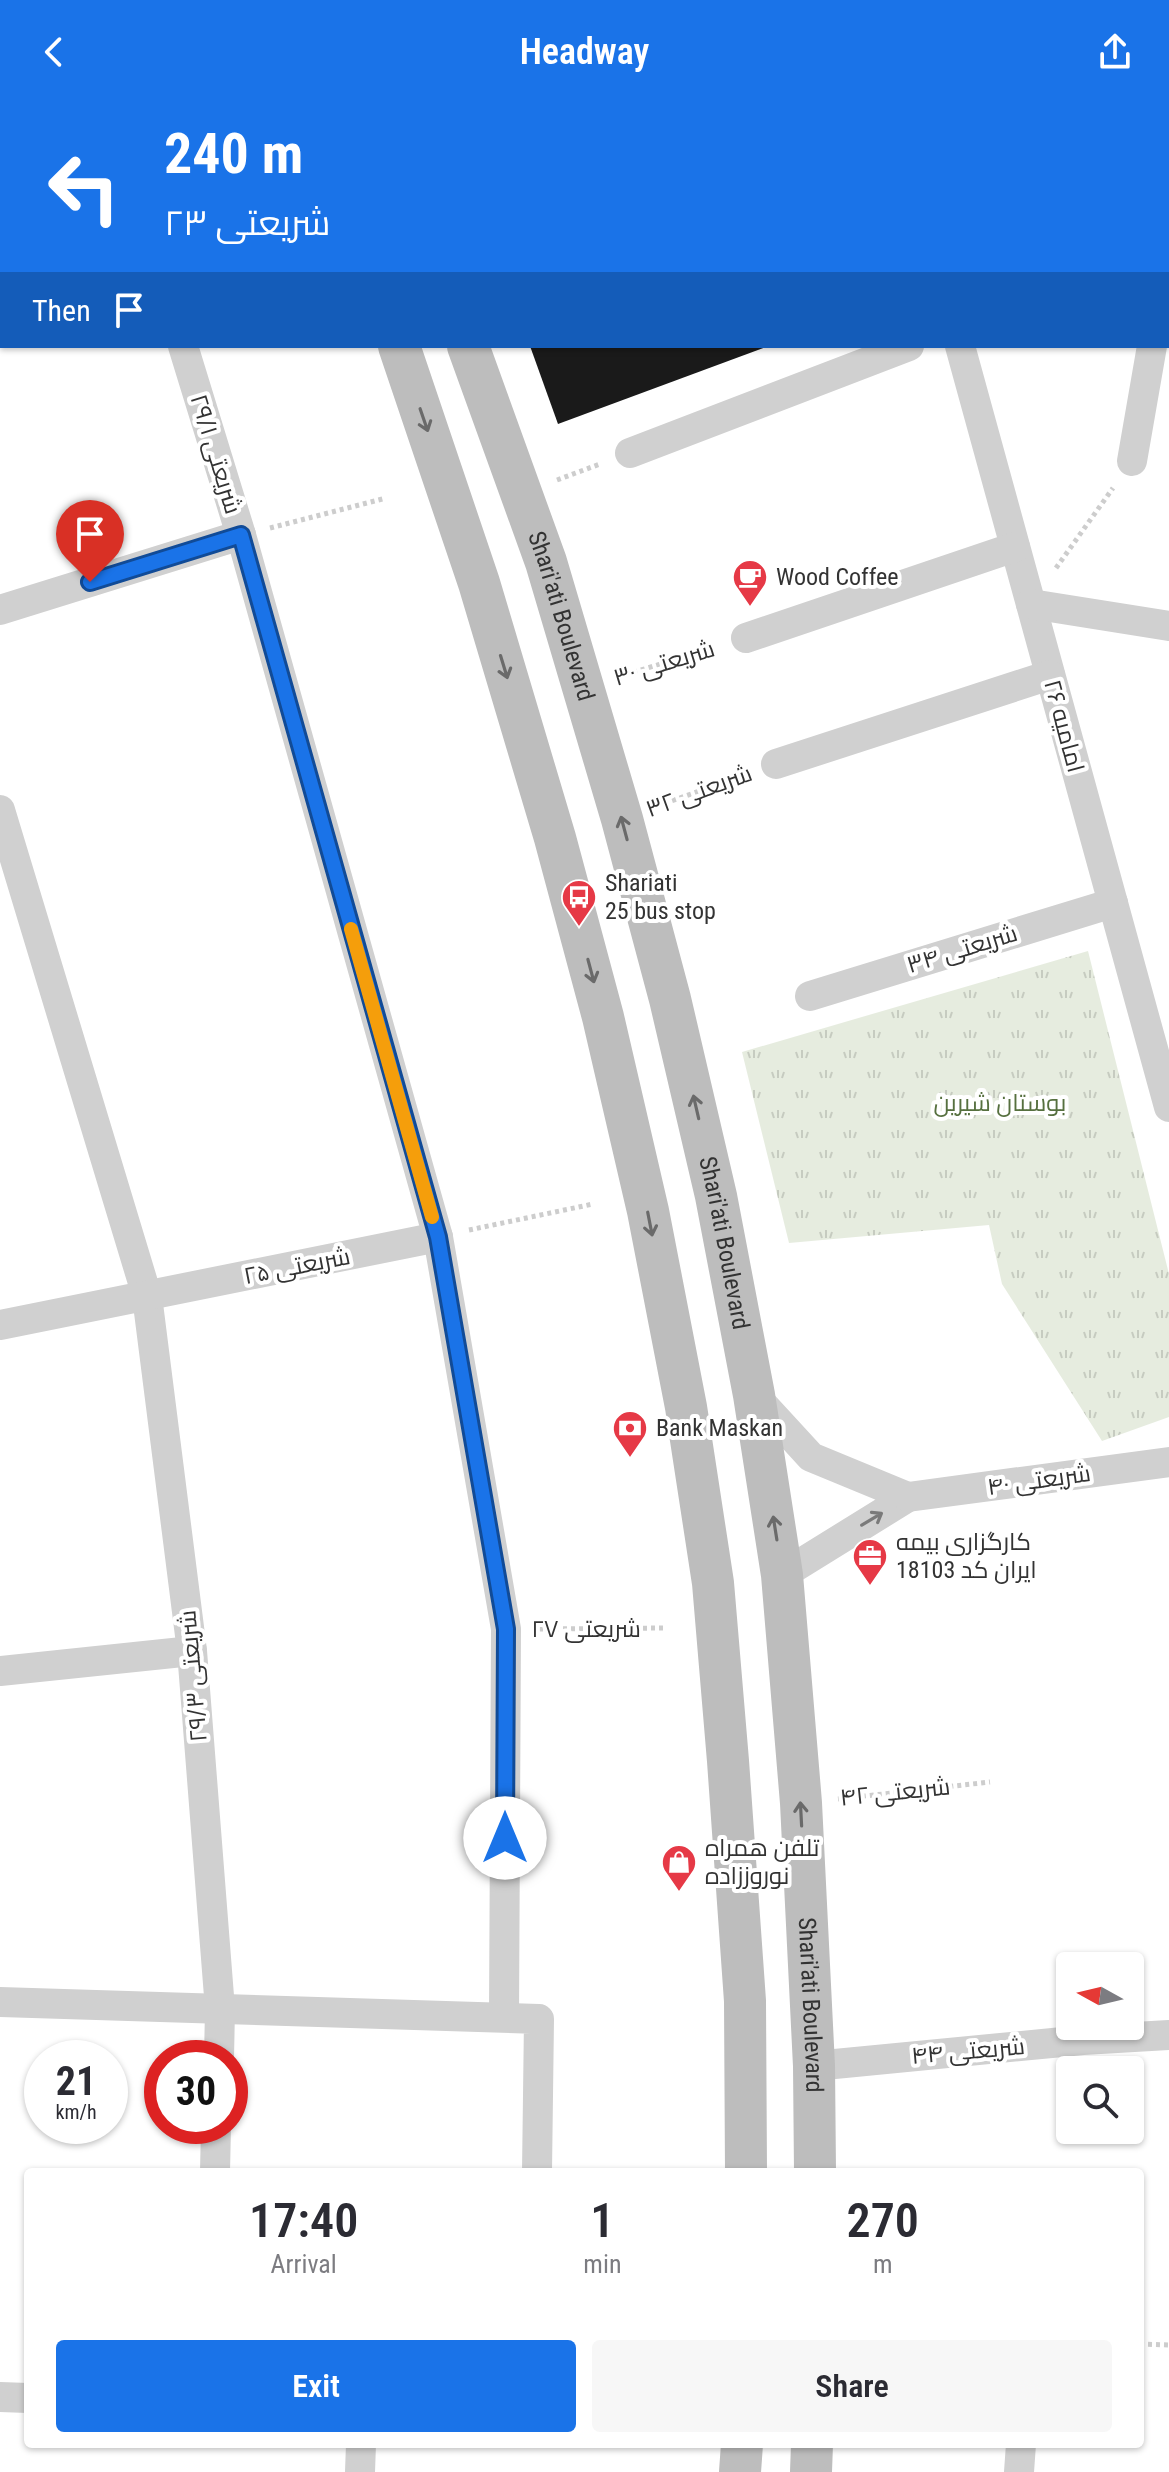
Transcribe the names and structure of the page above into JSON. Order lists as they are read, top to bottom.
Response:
{
  "streets": {
    "main road": ["Shari'ati Boulevard"],
    "street": [
      "شریعتی ۲۹/۱",
      "امامیه ۲۶",
      "شریعتی ۳۴",
      "شریعتی ۲۵",
      "شریعتی ۴۰",
      "شریعتی ۲۹/۳",
      "شریعتی ۴۴"
    ],
    "path": [
      "شریعتی ۳۰",
      "شریعتی ۳۲",
      "شریعتی ۲۷",
      "شریعتی ۴۲"
    ]
  },
  "crossings": [
    ["شریعتی ۲۹/۱", "شریعتی ۲۵"],
    ["شریعتی ۲۹/۱", "شریعتی ۲۷"],
    ["Shari'ati Boulevard", "شریعتی ۳۰"],
    ["Shari'ati Boulevard", "شریعتی ۳۲"],
    ["Shari'ati Boulevard", "شریعتی ۴۰"],
    ["Shari'ati Boulevard", "شریعتی ۴۲"],
    ["Shari'ati Boulevard", "شریعتی ۴۴"],
    ["امامیه ۲۶", "شریعتی ۳۴"],
    ["شریعتی ۲۵", "شریعتی ۲۹/۳"]
  ],
  "one_way": ["شریعتی ۴۰"],
  "parks": ["بوستان شیرین"],
  "places": {
    "cafe": ["Wood Coffee"],
    "bus stop": ["Shariati 25 bus stop"],
    "bank": ["Bank Maskan"],
    "office": ["کارگزاری بیمه ایران کد 18103"],
    "shop": ["تلفن همراه نوروززاده"]
  },
  "north": "left",
  "page": {
    "header": "Headway",
    "turn": ["240 m", "شریعتی ۲۳"],
    "then": "Then",
    "speed": "21 km/h",
    "limit": "30",
    "eta": [
      "17:40",
      "Arrival",
      "1",
      "min",
      "270",
      "m"
    ],
    "buttons": ["Exit", "Share"]
  }
}
